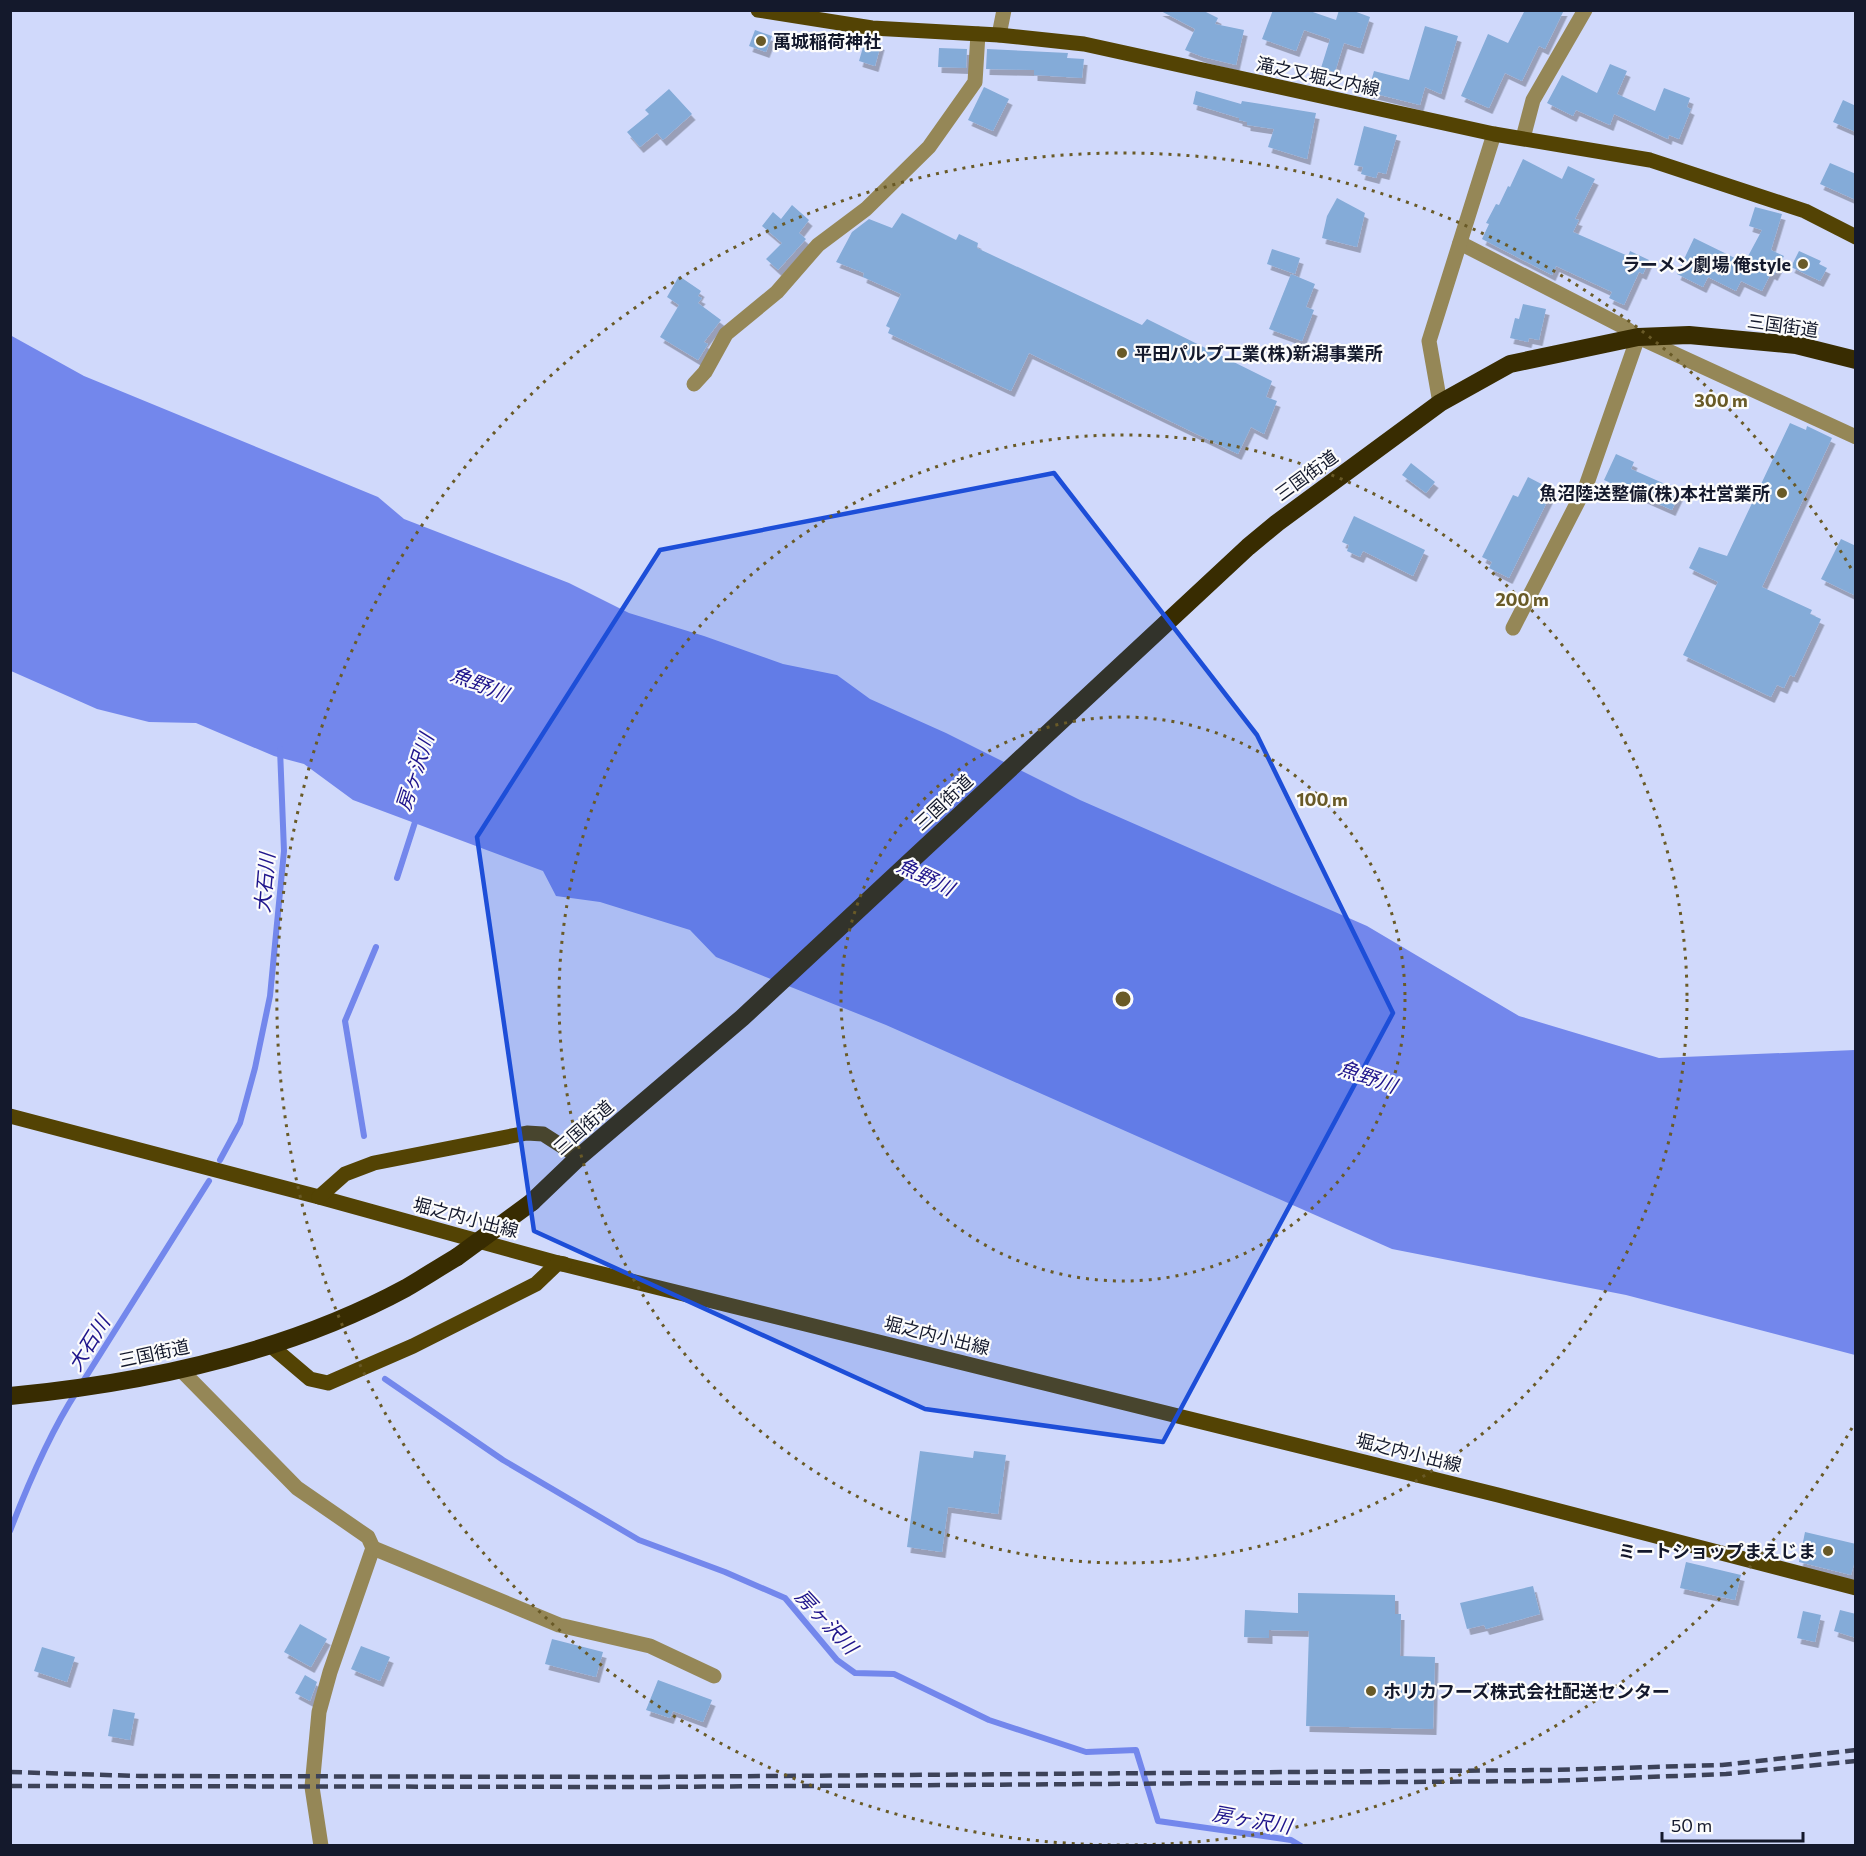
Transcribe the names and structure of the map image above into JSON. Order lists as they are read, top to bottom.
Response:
{
  "streets": {
    "highway": ["三国街道"],
    "main road": ["滝之又堀之内線", "堀之内小出線"]
  },
  "water": ["魚野川", "房ヶ沢川", "大石川"],
  "places": [
    "萬城稲荷神社",
    "ラーメン劇場 俺style",
    "平田パルプ工業(株)新潟事業所",
    "魚沼陸送整備(株)本社営業所",
    "ミートショップまえじま",
    "ホリカフーズ株式会社配送センター"
  ],
  "scale_bar": "50 m",
  "rings": ["300 m", "200 m", "100 m"]
}
